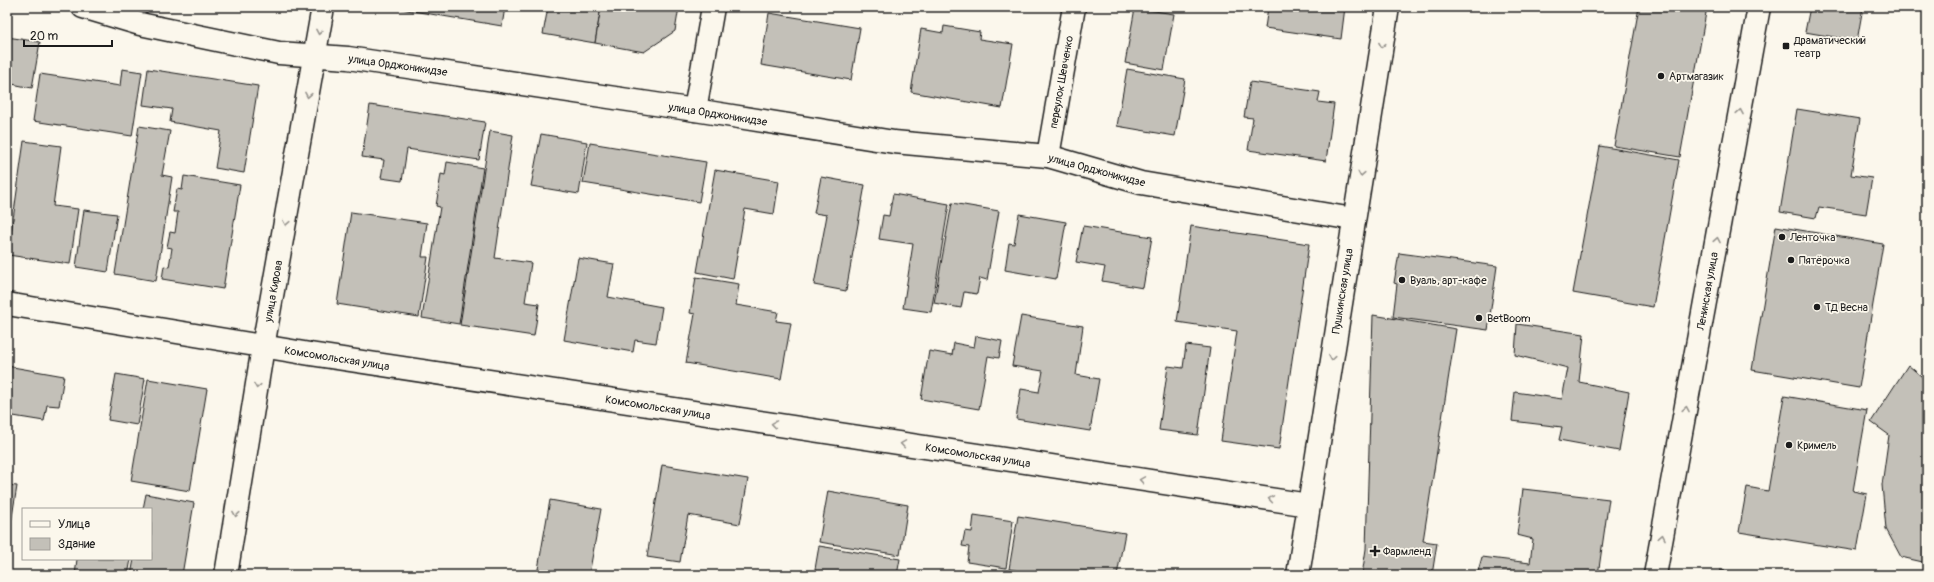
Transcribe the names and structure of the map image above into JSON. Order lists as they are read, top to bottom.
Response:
{
  "streets": {
    "main road": [
      "улица Орджоникидзе",
      "переулок Шевченко",
      "улица Кирова",
      "Пушкинская улица",
      "Ленинская улица",
      "Комсомольская улица"
    ]
  },
  "crossings": [
    ["улица Орджоникидзе", "переулок Шевченко"],
    ["улица Орджоникидзе", "улица Кирова"],
    ["улица Орджоникидзе", "Пушкинская улица"],
    ["улица Кирова", "Комсомольская улица"],
    ["Пушкинская улица", "Комсомольская улица"]
  ],
  "one_way": [
    "улица Кирова",
    "Пушкинская улица",
    "Ленинская улица",
    "Комсомольская улица"
  ],
  "places": {
    "transit": ["Драматический театр"],
    "other": [
      "Артмагазик",
      "Ленточка",
      "Пятёрочка",
      "Вуаль, арт-кафе",
      "ТД Весна",
      "BetBoom",
      "Кримель"
    ],
    "health": ["Фармленд"]
  },
  "legend": ["Улица", "Здание"],
  "scale_bar": "20 m"
}
